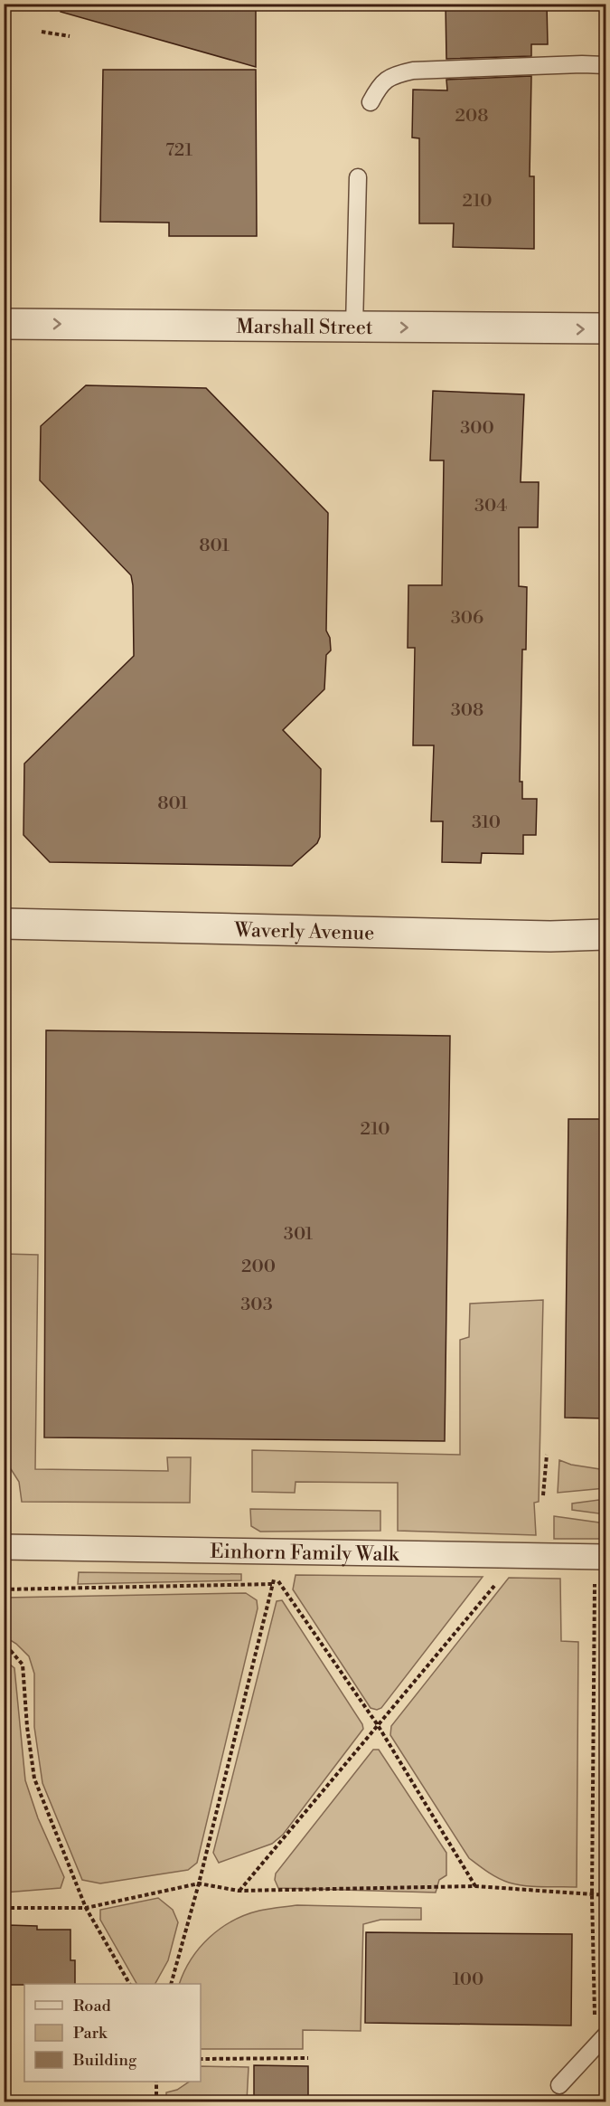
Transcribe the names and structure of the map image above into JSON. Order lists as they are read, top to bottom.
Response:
{
  "streets": {
    "street": ["Marshall Street", "Waverly Avenue", "Einhorn Family Walk"]
  },
  "one_way": ["Marshall Street"],
  "house_numbers": [
    "208",
    "721",
    "210",
    "300",
    "304",
    "801",
    "306",
    "308",
    "801",
    "310",
    "210",
    "301",
    "200",
    "303",
    "100"
  ],
  "legend": ["Road", "Park", "Building"]
}
